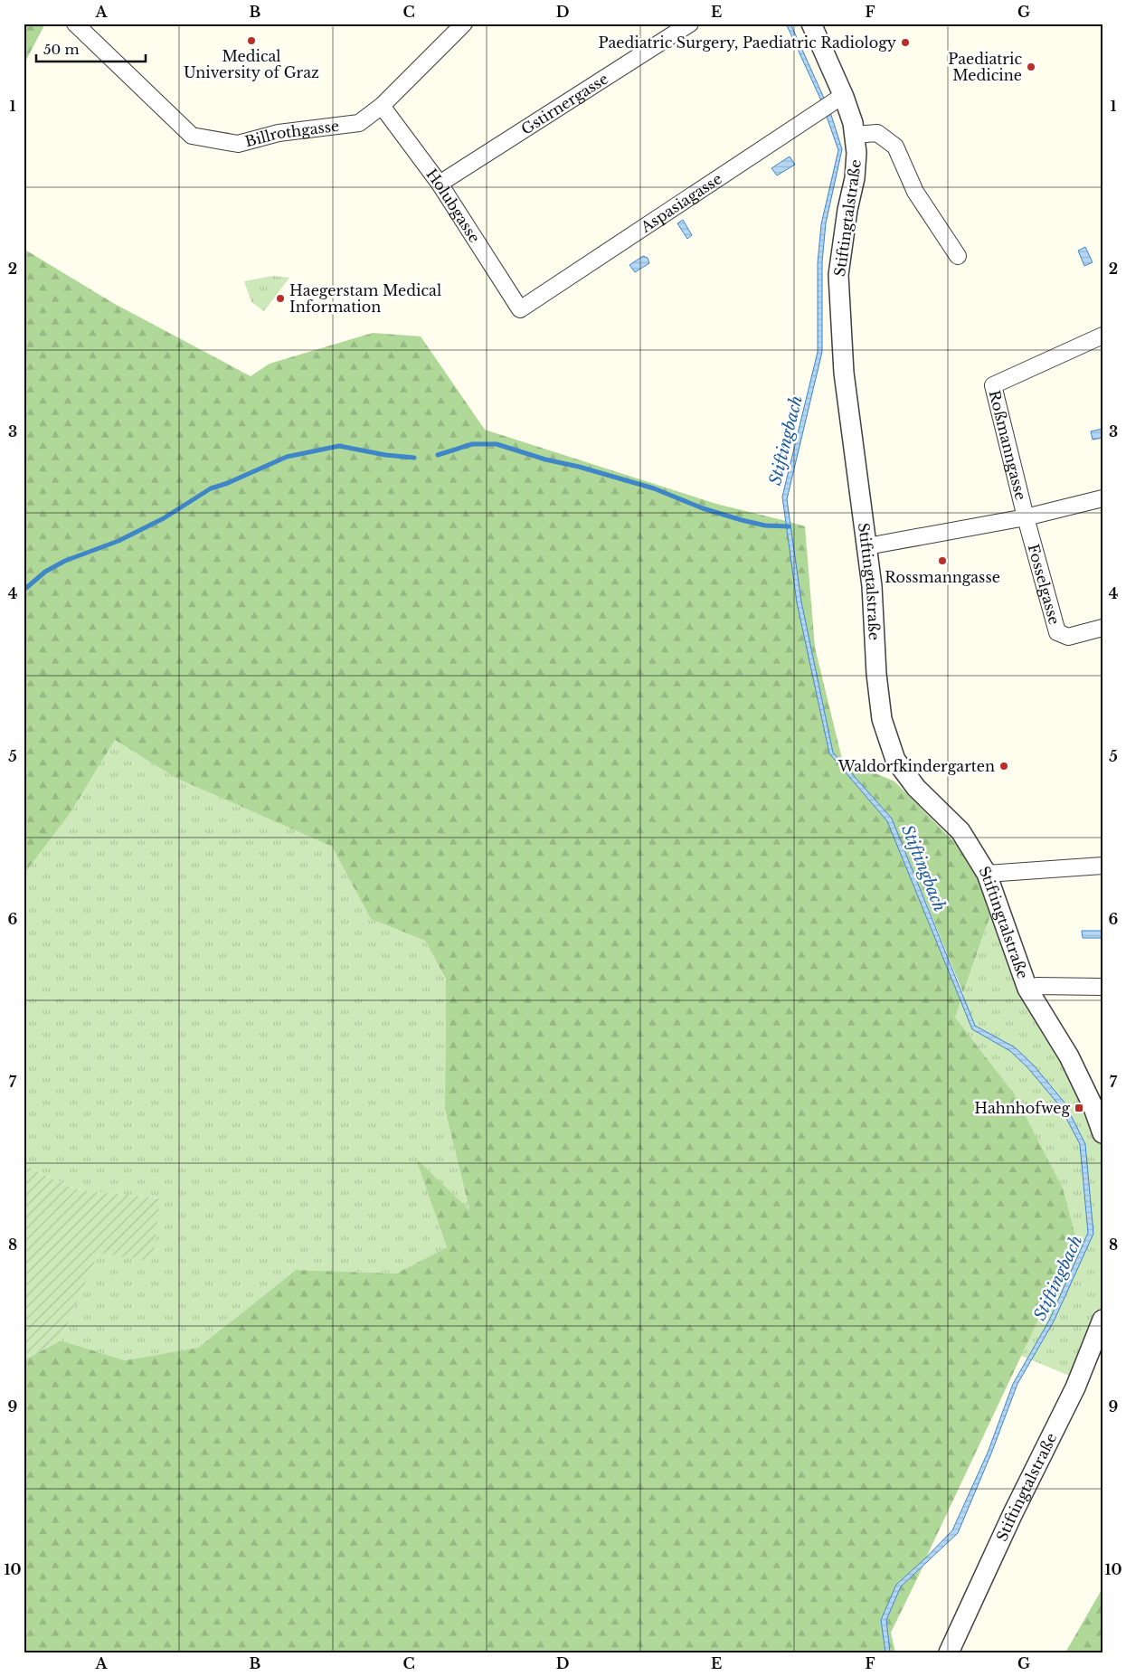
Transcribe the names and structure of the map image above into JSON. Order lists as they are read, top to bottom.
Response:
{
  "streets": {
    "street": [
      "Gstirnergasse",
      "Billrothgasse",
      "Aspasiagasse",
      "Holubgasse",
      "Stiftingtalstraße",
      "Roßmanngasse",
      "Fosselgasse"
    ]
  },
  "crossings": [
    ["Gstirnergasse", "Holubgasse"],
    ["Billrothgasse", "Holubgasse"],
    ["Aspasiagasse", "Holubgasse"],
    ["Aspasiagasse", "Stiftingtalstraße"],
    ["Stiftingtalstraße", "Roßmanngasse"],
    ["Roßmanngasse", "Fosselgasse"]
  ],
  "water": ["Stiftingbach"],
  "places": {
    "other": [
      "Medical University of Graz",
      "Paediatric Surgery, Paediatric Radiology",
      "Paediatric Medicine",
      "Haegerstam Medical Information",
      "Rossmanngasse",
      "Waldorfkindergarten"
    ],
    "transit": ["Hahnhofweg"]
  },
  "scale_bar": "50 m",
  "grid": {
    "columns": [
      "A",
      "B",
      "C",
      "D",
      "E",
      "F",
      "G"
    ],
    "rows": [
      "1",
      "2",
      "3",
      "4",
      "5",
      "6",
      "7",
      "8",
      "9",
      "10"
    ]
  }
}
